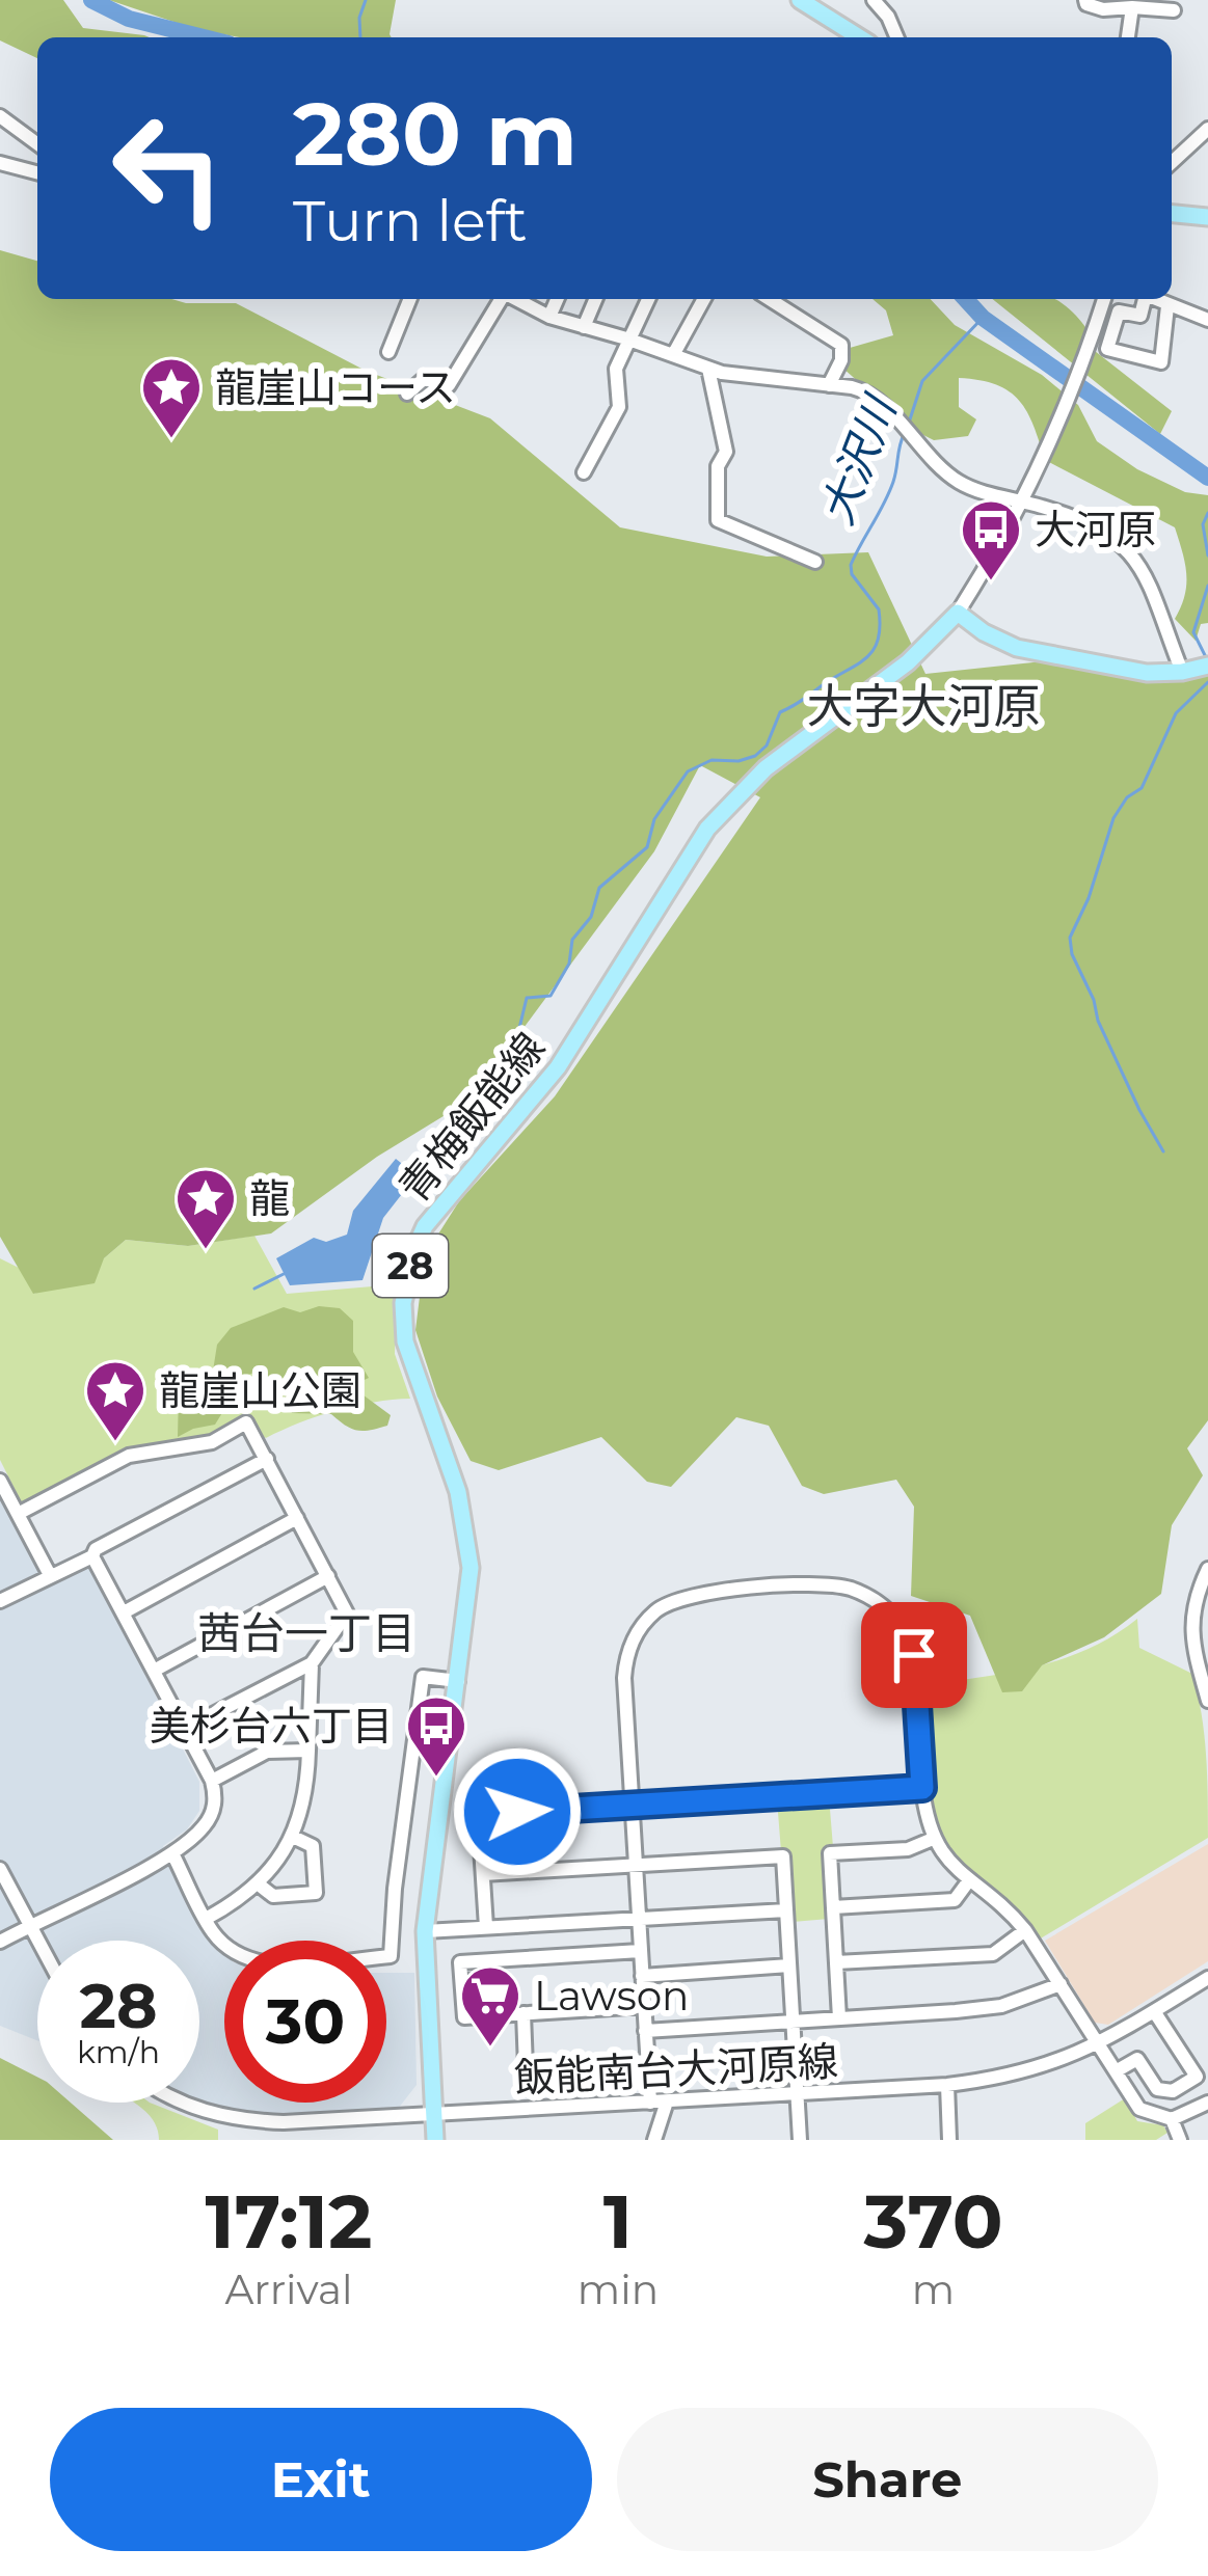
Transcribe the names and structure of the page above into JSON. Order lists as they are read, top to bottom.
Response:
{
  "streets": {
    "main road": ["青梅飯能線", "28"],
    "street": ["飯能南台大河原線"]
  },
  "crossings": [
    ["青梅飯能線", "飯能南台大河原線"]
  ],
  "districts": ["大字大河原", "茜台一丁目"],
  "water": ["大沢川"],
  "places": {
    "place": ["龍崖山コース", "龍", "龍崖山公園"],
    "bus stop": ["大河原", "美杉台六丁目"],
    "supermarket": ["Lawson"]
  },
  "page": {
    "turn": ["280 m", "Turn left"],
    "speed": "28 km/h",
    "limit": "30",
    "eta": [
      "17:12",
      "Arrival",
      "1",
      "min",
      "370",
      "m"
    ],
    "buttons": ["Exit", "Share"]
  }
}
